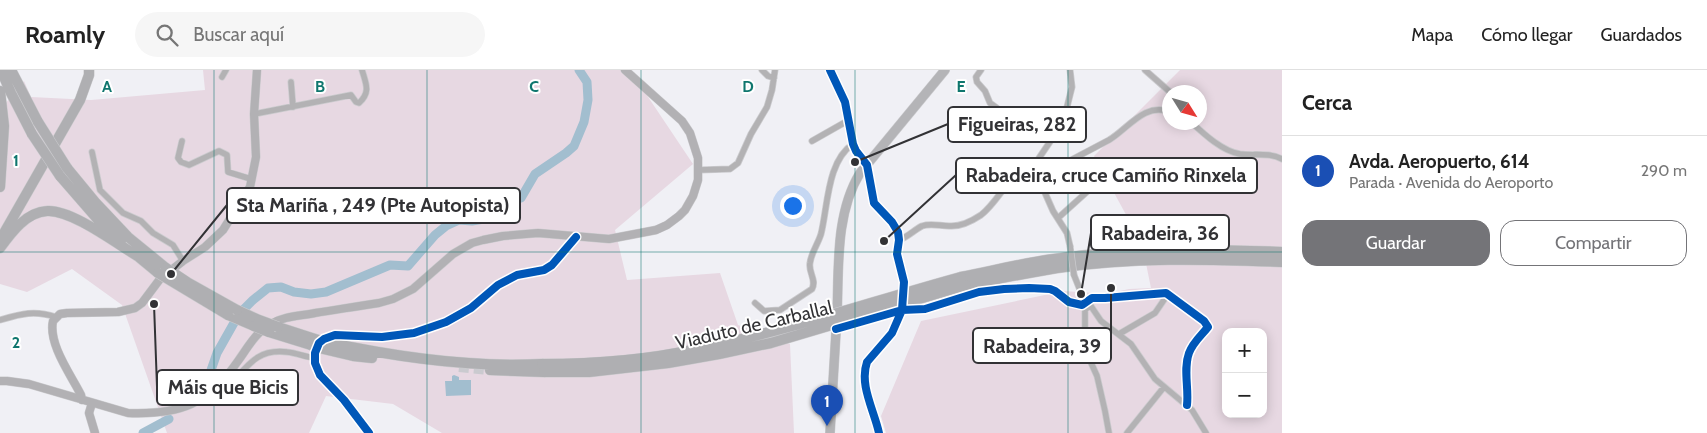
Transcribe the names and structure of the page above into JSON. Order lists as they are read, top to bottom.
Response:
{
  "streets": {
    "highway": ["Viaduto de Carballal"]
  },
  "places": [
    "Figueiras, 282",
    "Rabadeira, cruce Camiño Rinxela",
    "Sta Mariña , 249 (Pte Autopista)",
    "Rabadeira, 39",
    "Rabadeira, 36",
    "Máis que Bicis"
  ],
  "north": "bottom right",
  "page": {
    "header": "Roamly",
    "search": "Buscar aquí",
    "nav": ["Mapa", "Cómo llegar", "Guardados"],
    "heading": "Cerca",
    "list": [
      {
        "mark": "1",
        "name": "Avda. Aeropuerto, 614",
        "note": "Parada · Avenida do Aeroporto",
        "value": "290 m"
      }
    ],
    "buttons": ["Guardar", "Compartir"],
    "map_buttons": ["+", "−"],
    "pins": "1"
  },
  "grid": {
    "columns": [
      "A",
      "B",
      "C",
      "D",
      "E"
    ],
    "rows": ["1", "2"]
  }
}
